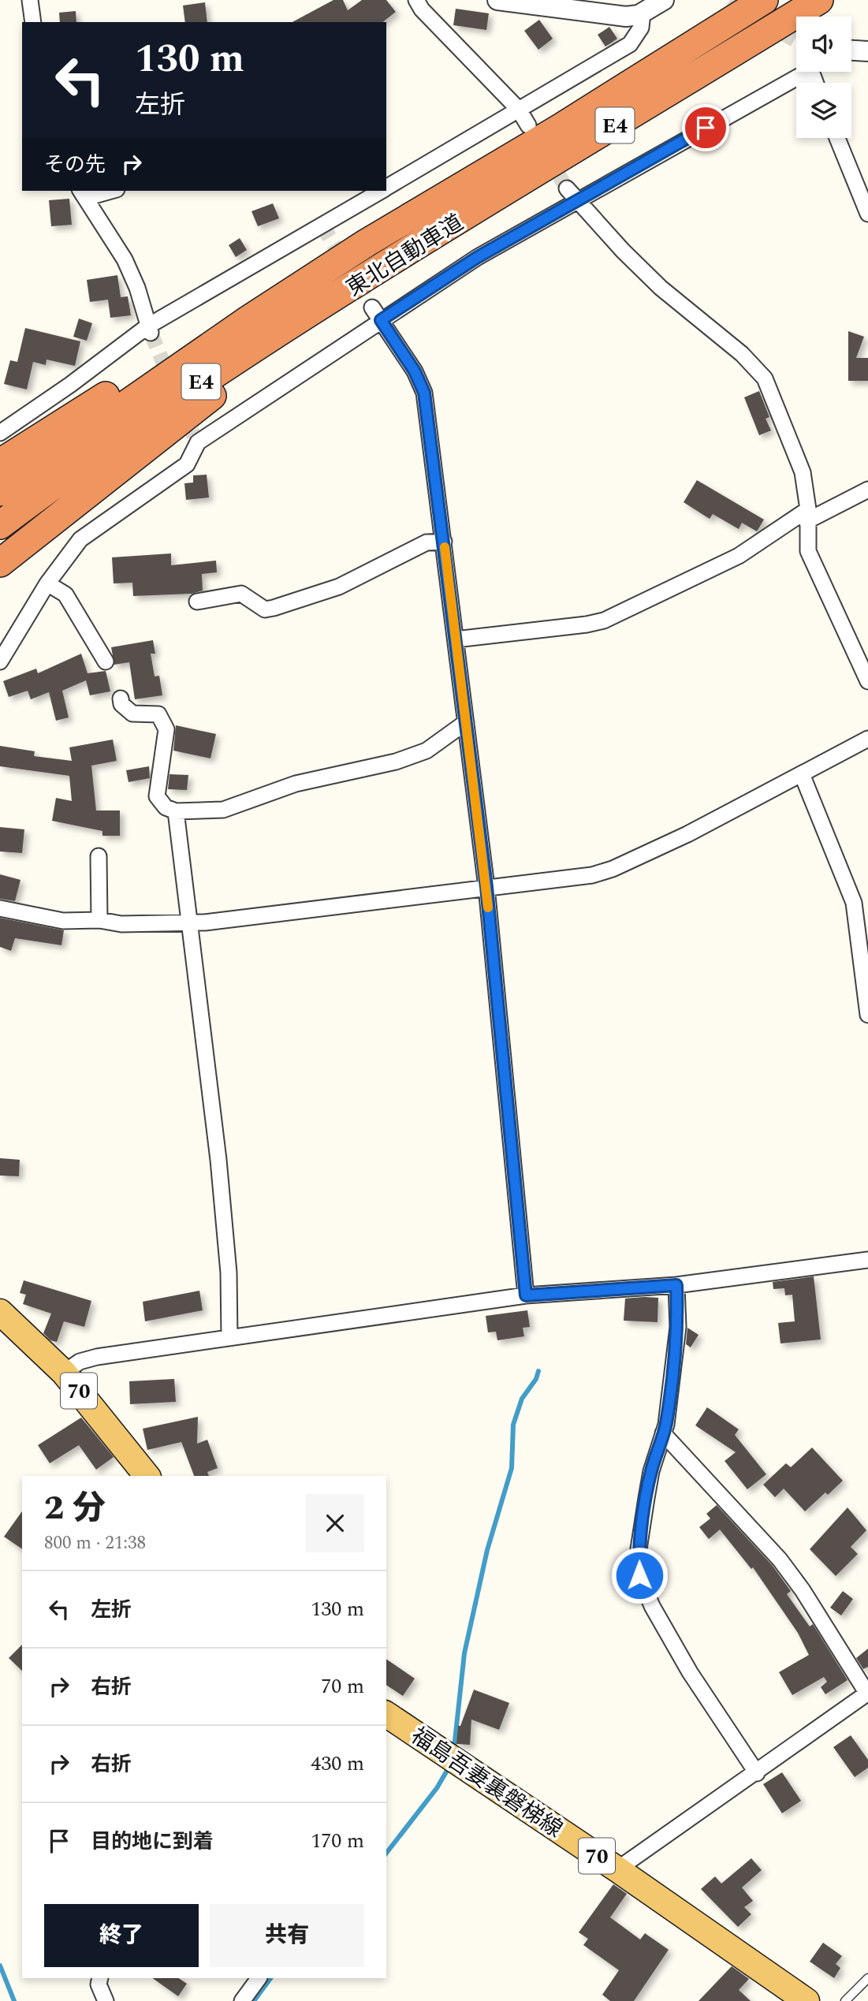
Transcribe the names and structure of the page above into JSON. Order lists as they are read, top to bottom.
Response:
{
  "streets": {
    "highway": ["E4", "東北自動車道"],
    "main road": ["70", "福島吾妻裏磐梯線"]
  },
  "page": {
    "turn": ["130 m", "左折"],
    "then": "その先",
    "heading": ["2 分", "800 m · 21:38"],
    "list": [
      {
        "name": "左折",
        "value": "130 m"
      },
      {
        "name": "右折",
        "value": "70 m"
      },
      {
        "name": "右折",
        "value": "430 m"
      },
      {
        "name": "目的地に到着",
        "value": "170 m"
      }
    ],
    "buttons": ["終了", "共有"]
  }
}
